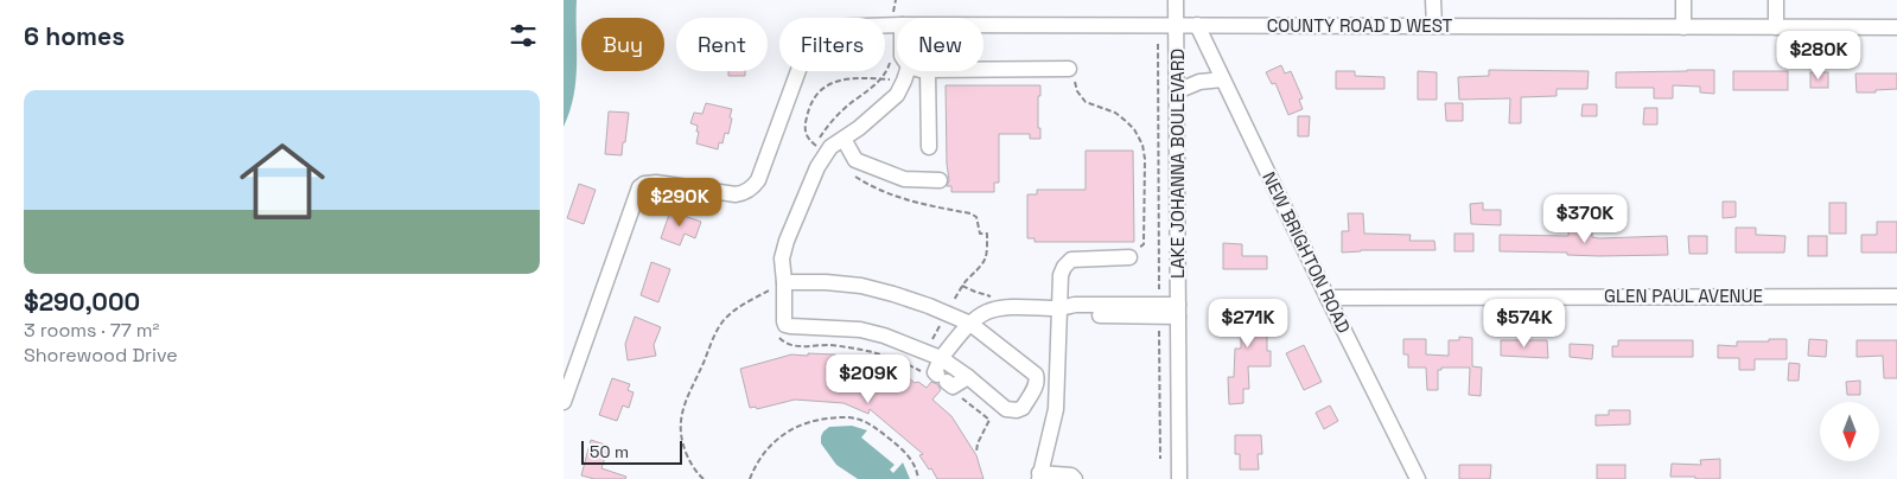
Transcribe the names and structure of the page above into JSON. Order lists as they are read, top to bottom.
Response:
{
  "streets": {
    "street": [
      "COUNTY ROAD D WEST",
      "LAKE JOHANNA BOULEVARD",
      "NEW BRIGHTON ROAD",
      "GLEN PAUL AVENUE"
    ]
  },
  "crossings": [
    ["COUNTY ROAD D WEST", "LAKE JOHANNA BOULEVARD"],
    ["COUNTY ROAD D WEST", "NEW BRIGHTON ROAD"],
    ["NEW BRIGHTON ROAD", "GLEN PAUL AVENUE"]
  ],
  "scale_bar": "50 m",
  "north": "bottom",
  "page": {
    "heading": "6 homes",
    "chip": [
      "Buy",
      "Rent",
      "Filters",
      "New"
    ],
    "price": [
      "$280K",
      "$290K",
      "$370K",
      "$271K",
      "$574K",
      "$209K"
    ],
    "list": [
      {
        "name": "$290,000",
        "note": "3 rooms · 77 m² · Shorewood Drive"
      }
    ],
    "scale": "50 m"
  }
}
